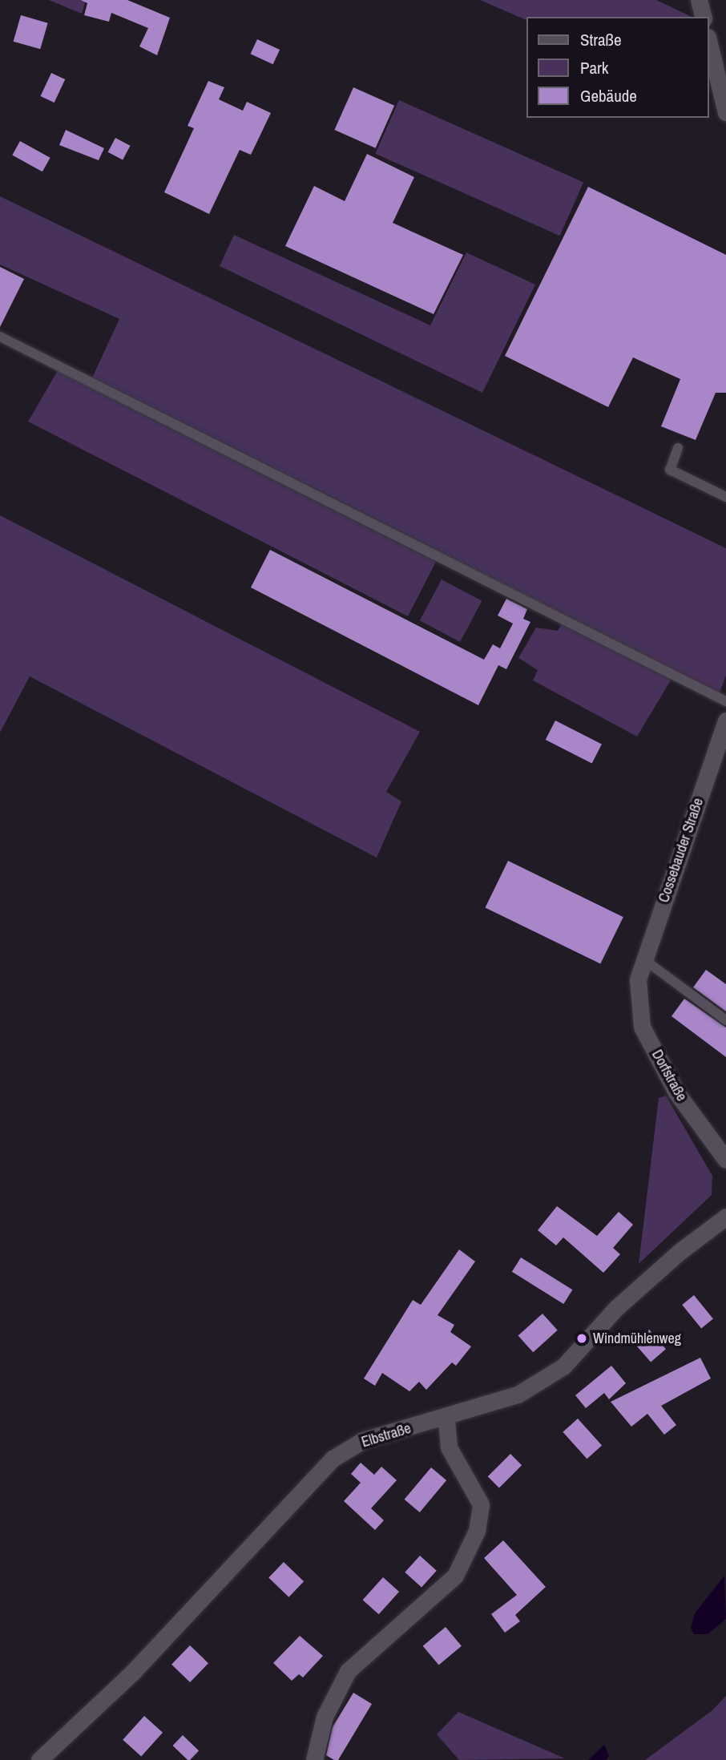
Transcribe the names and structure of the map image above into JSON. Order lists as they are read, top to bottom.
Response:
{
  "streets": {
    "street": ["Cossebauder Straße", "Dorfstraße", "Elbstraße"]
  },
  "crossings": [
    ["Cossebauder Straße", "Dorfstraße"]
  ],
  "places": ["Windmühlenweg"],
  "legend": ["Straße", "Park", "Gebäude"]
}
